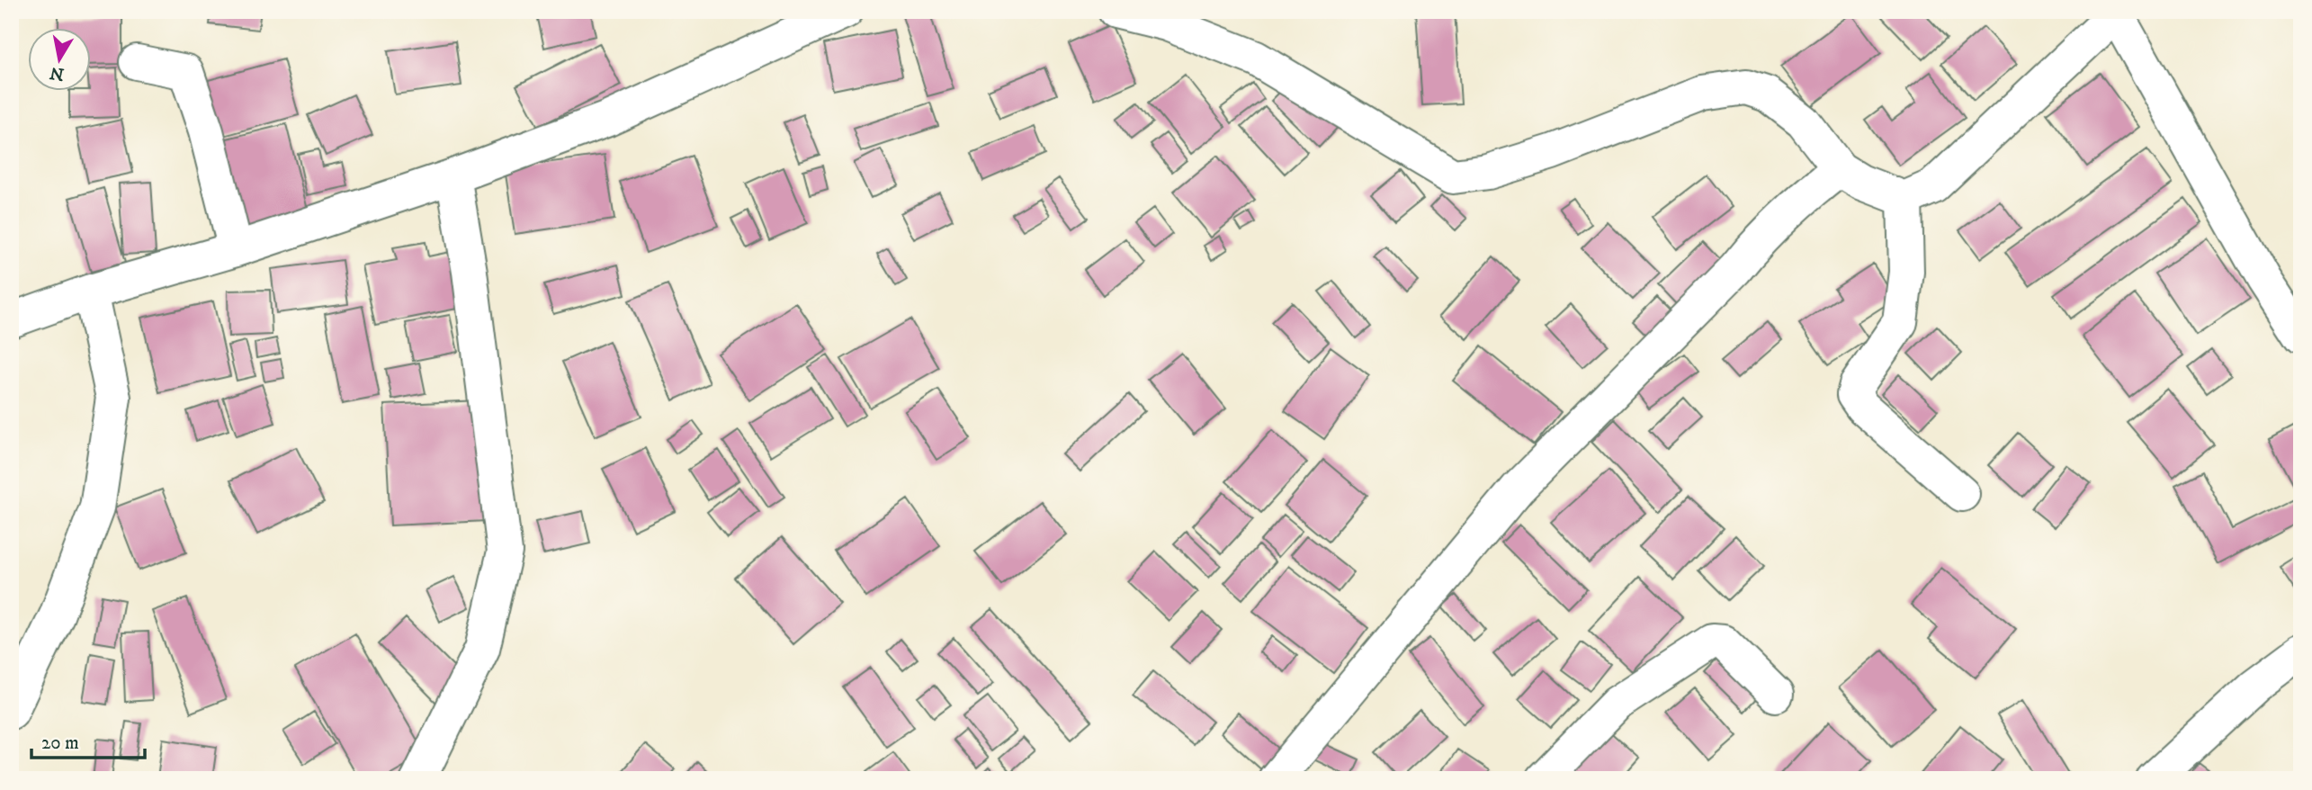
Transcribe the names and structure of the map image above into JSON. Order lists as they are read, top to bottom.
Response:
{
  "scale_bar": "20 m",
  "north": "bottom"
}
